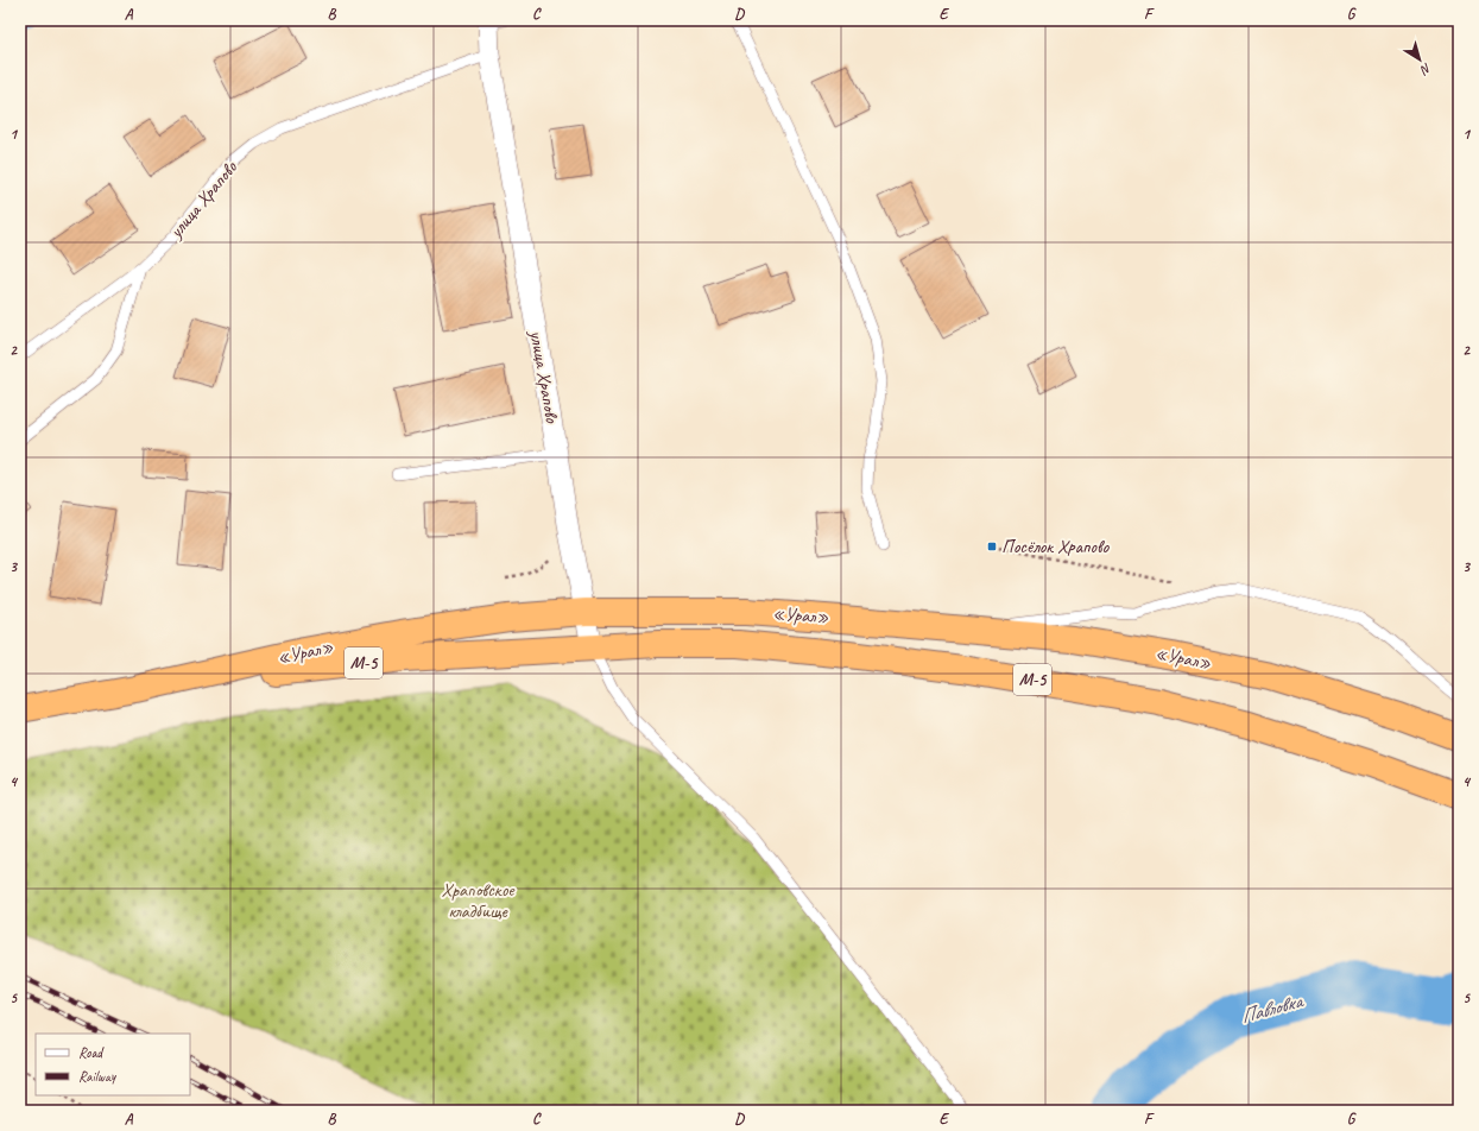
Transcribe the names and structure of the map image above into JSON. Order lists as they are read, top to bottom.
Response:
{
  "streets": {
    "highway": ["«Урал»", "М-5"],
    "street": ["улица Храпово"]
  },
  "crossings": [
    ["улица Храпово", "«Урал»"]
  ],
  "water": ["Павловка"],
  "parks": ["Храповское кладбище"],
  "places": {
    "transit": ["Посёлок Храпово"]
  },
  "legend": ["Road", "Railway"],
  "north": "bottom right",
  "grid": {
    "columns": [
      "A",
      "B",
      "C",
      "D",
      "E",
      "F",
      "G"
    ],
    "rows": [
      "1",
      "2",
      "3",
      "4",
      "5"
    ]
  }
}
